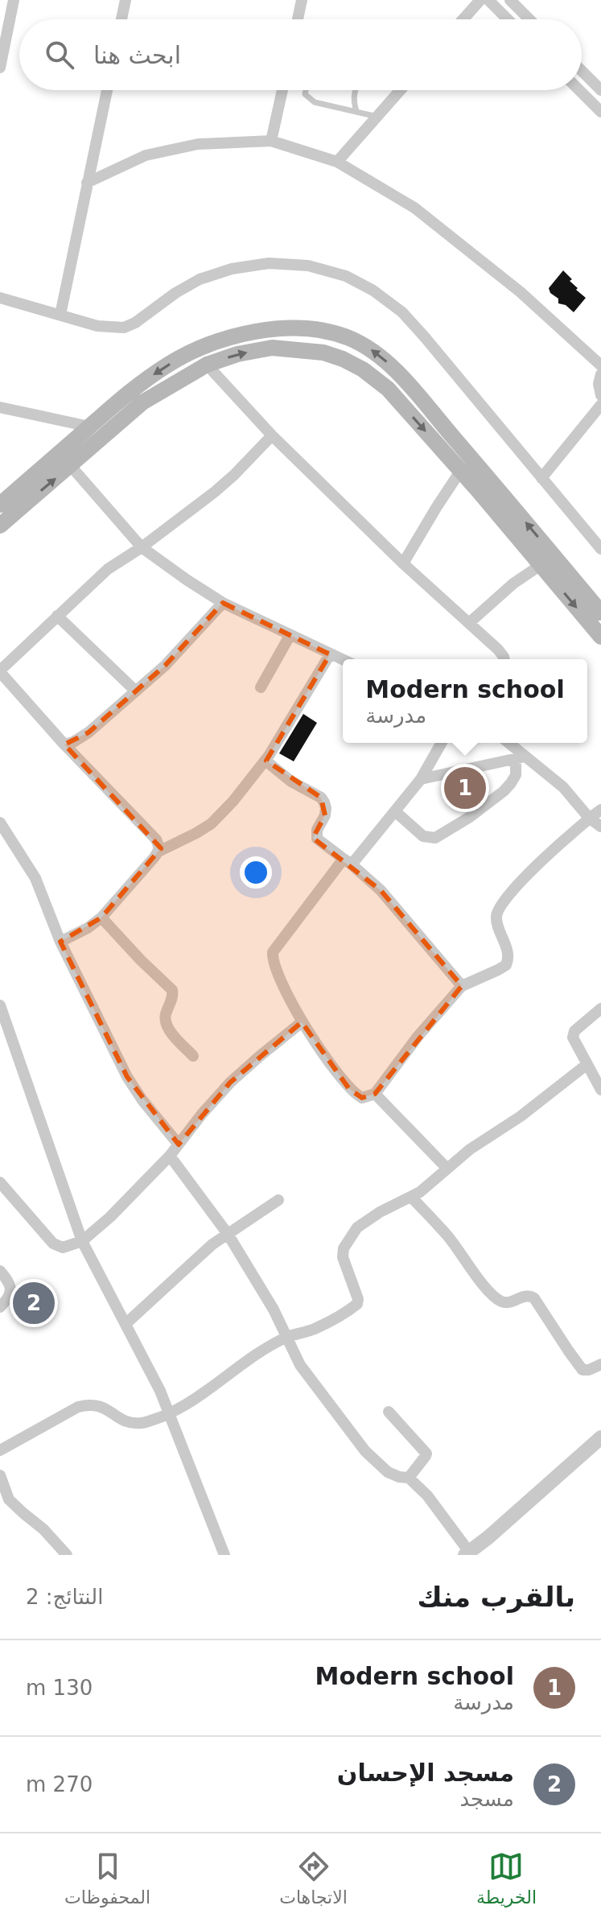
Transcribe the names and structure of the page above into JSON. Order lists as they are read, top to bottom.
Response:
{
  "page": {
    "search": "ابحث هنا",
    "popup": ["Modern school", "مدرسة"],
    "pins": ["1", "2"],
    "heading": ["بالقرب منك", "النتائج: 2"],
    "list": [
      {
        "mark": "1",
        "name": "Modern school",
        "note": "مدرسة",
        "value": "130 m"
      },
      {
        "mark": "2",
        "name": "مسجد الإحسان",
        "note": "مسجد",
        "value": "270 m"
      }
    ],
    "nav": ["الخريطة", "الاتجاهات", "المحفوظات"]
  }
}
